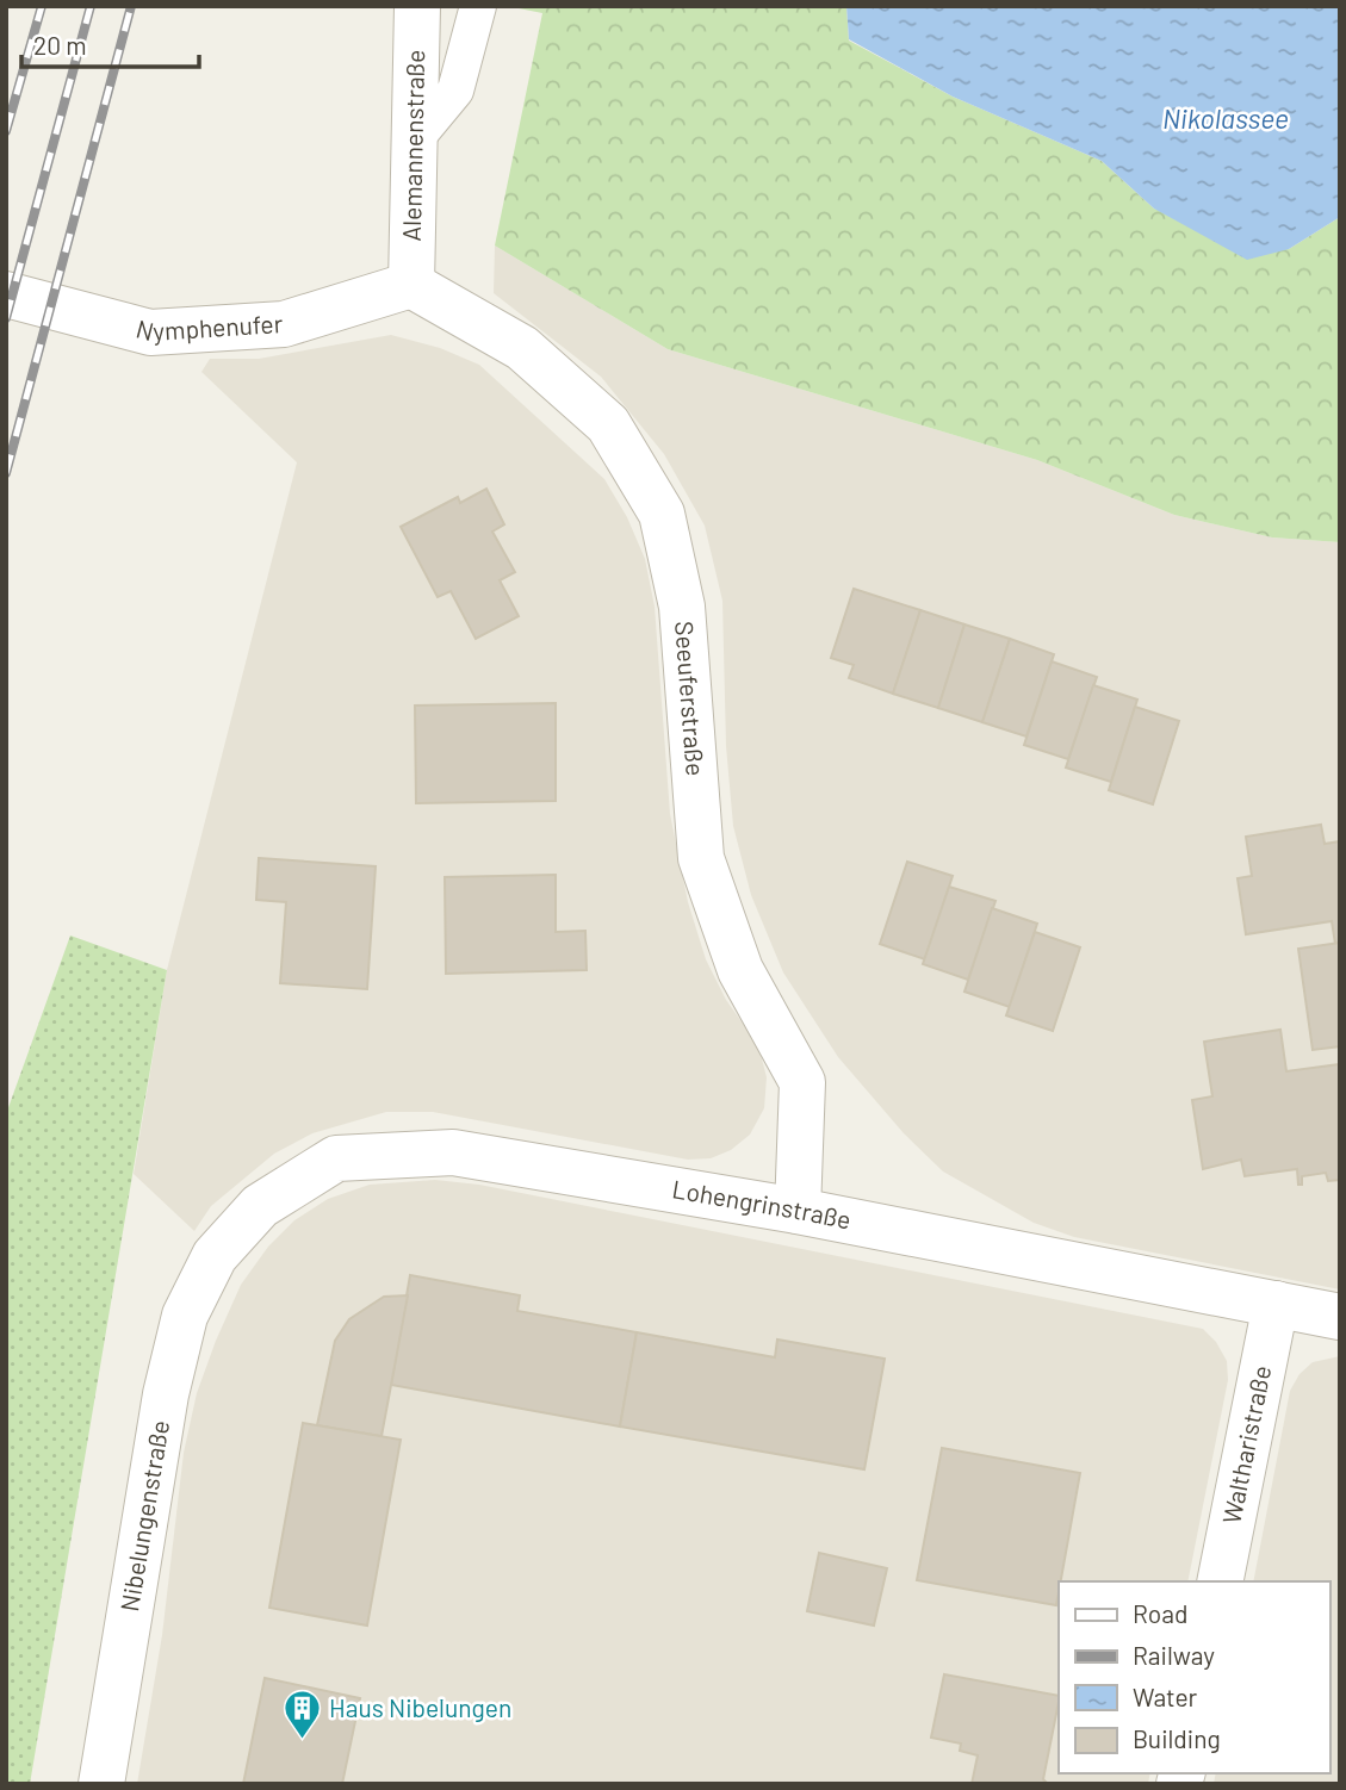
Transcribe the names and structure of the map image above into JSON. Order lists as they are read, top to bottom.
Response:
{
  "streets": {
    "street": [
      "Alemannenstraße",
      "Nymphenufer",
      "Seeuferstraße",
      "Lohengrinstraße",
      "Waltharistraße",
      "Nibelungenstraße"
    ]
  },
  "crossings": [
    ["Alemannenstraße", "Nymphenufer"],
    ["Alemannenstraße", "Seeuferstraße"],
    ["Nymphenufer", "Seeuferstraße"],
    ["Seeuferstraße", "Lohengrinstraße"],
    ["Lohengrinstraße", "Waltharistraße"],
    ["Lohengrinstraße", "Nibelungenstraße"]
  ],
  "water": ["Nikolassee"],
  "places": {
    "building": ["Haus Nibelungen"]
  },
  "legend": [
    "Road",
    "Railway",
    "Water",
    "Building"
  ],
  "scale_bar": "20 m"
}
